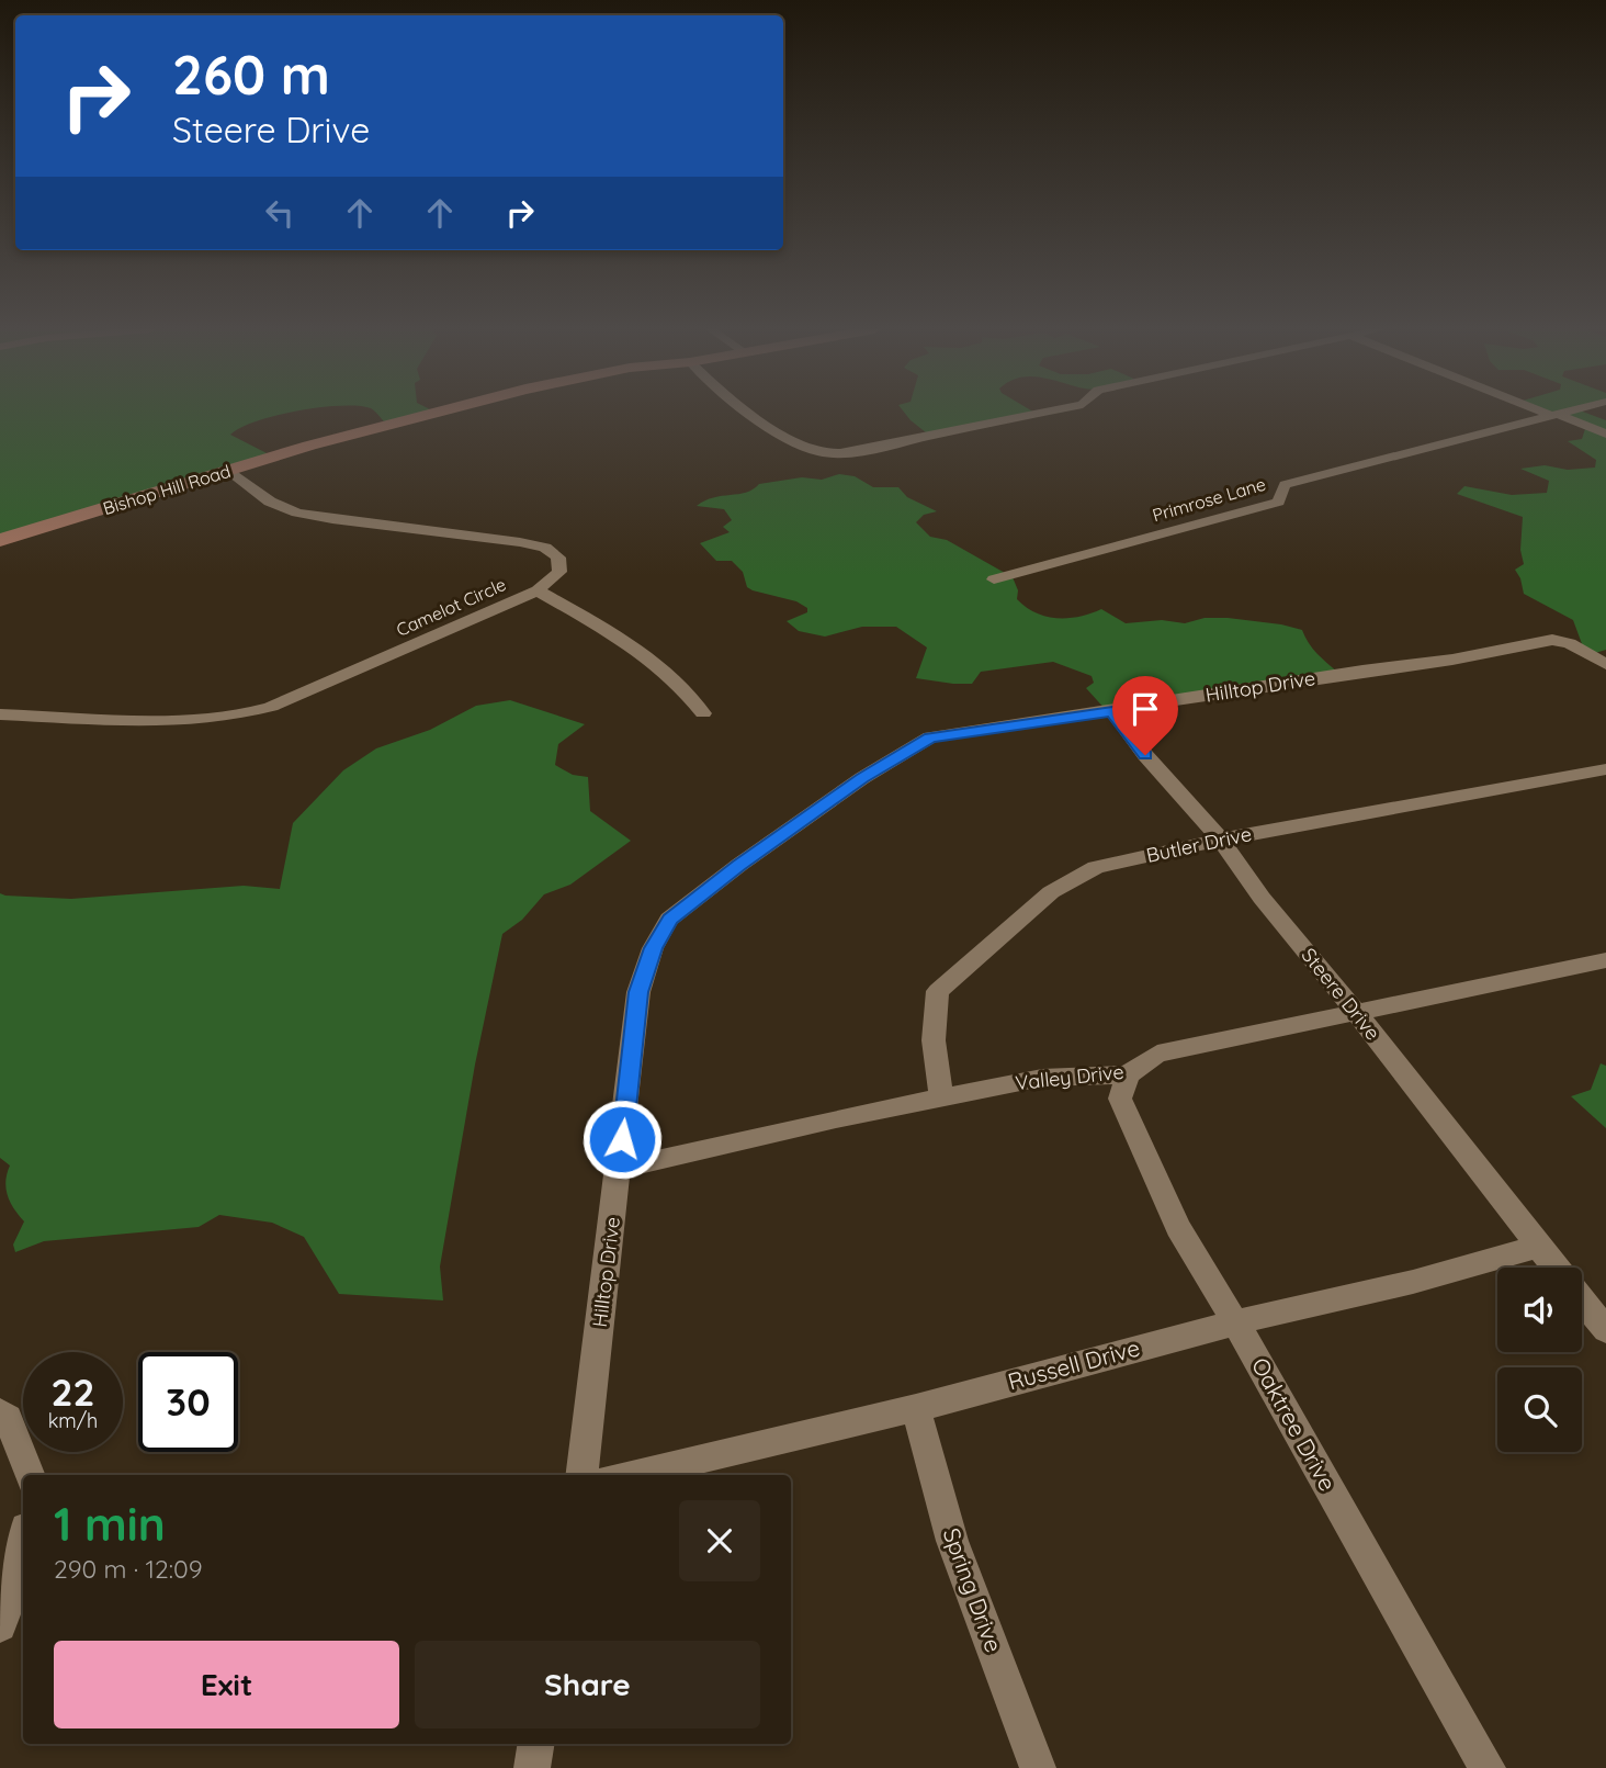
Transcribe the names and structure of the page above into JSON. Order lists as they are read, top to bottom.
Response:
{
  "streets": {
    "street": [
      "Bishop Hill Road",
      "Primrose Lane",
      "Camelot Circle",
      "Hilltop Drive",
      "Butler Drive",
      "Steere Drive",
      "Valley Drive",
      "Russell Drive",
      "Oaktree Drive",
      "Spring Drive"
    ]
  },
  "crossings": [
    ["Bishop Hill Road", "Camelot Circle"],
    ["Hilltop Drive", "Steere Drive"],
    ["Hilltop Drive", "Valley Drive"],
    ["Butler Drive", "Steere Drive"],
    ["Butler Drive", "Valley Drive"],
    ["Steere Drive", "Valley Drive"],
    ["Steere Drive", "Russell Drive"],
    ["Valley Drive", "Oaktree Drive"],
    ["Russell Drive", "Oaktree Drive"],
    ["Russell Drive", "Spring Drive"]
  ],
  "page": {
    "turn": ["260 m", "Steere Drive"],
    "speed": "22 km/h",
    "limit": "30",
    "heading": ["1 min", "290 m · 12:09"],
    "buttons": ["Exit", "Share"]
  }
}
